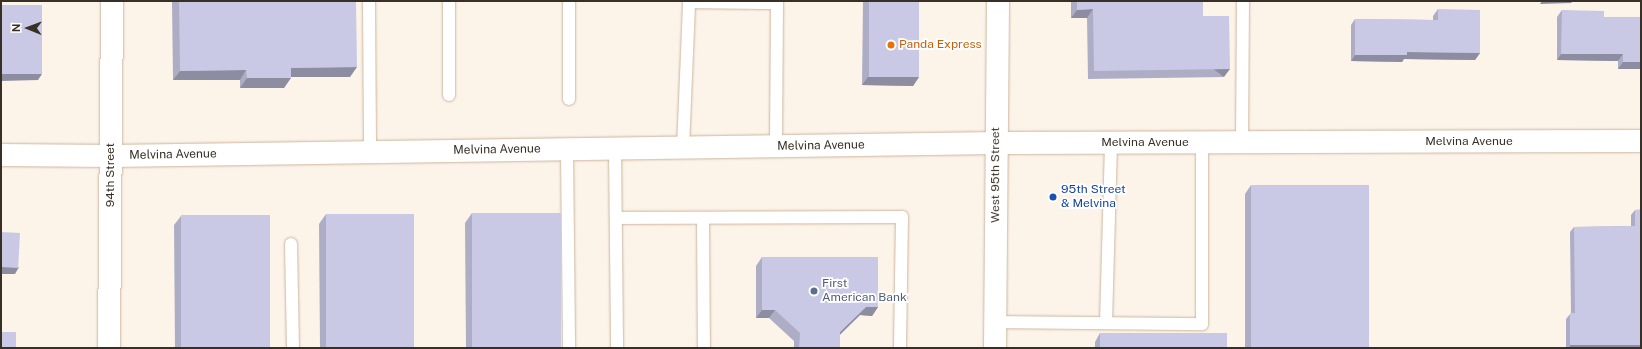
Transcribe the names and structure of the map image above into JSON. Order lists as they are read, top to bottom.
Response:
{
  "streets": {
    "street": ["Melvina Avenue", "94th Street", "West 95th Street"]
  },
  "crossings": [
    ["Melvina Avenue", "94th Street"],
    ["Melvina Avenue", "West 95th Street"]
  ],
  "places": ["Panda Express", "95th Street & Melvina", "First American Bank"],
  "north": "left"
}
